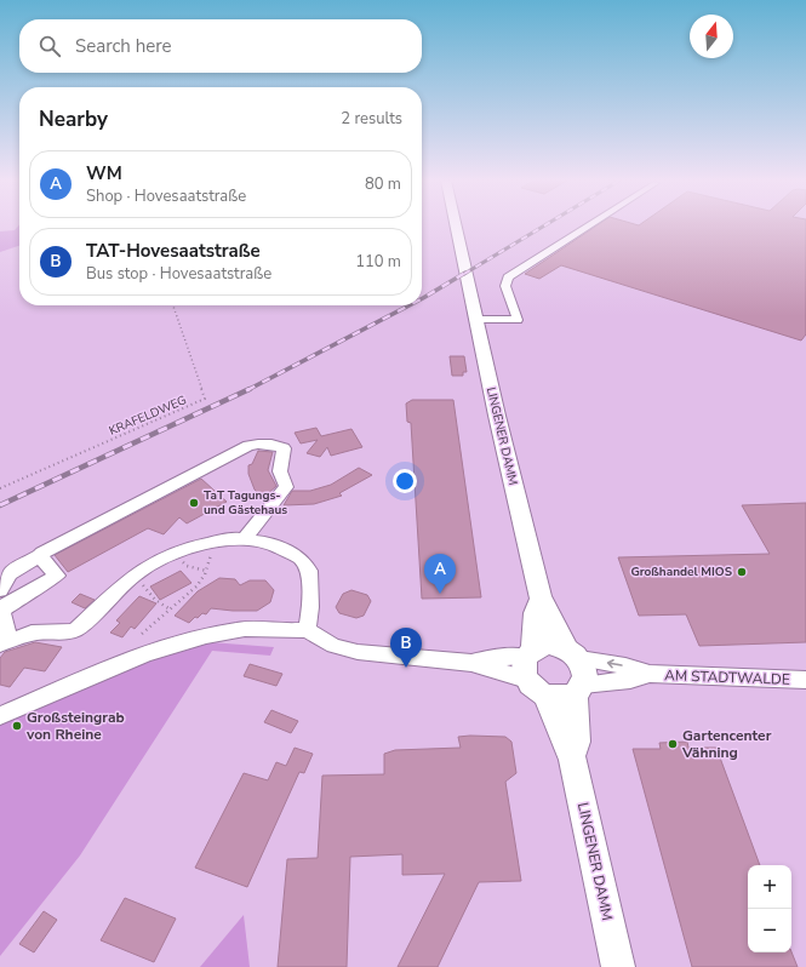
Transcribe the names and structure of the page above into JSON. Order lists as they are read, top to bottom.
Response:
{
  "streets": {
    "main road": ["LINGENER DAMM"],
    "street": ["AM STADTWALDE"],
    "path": ["KRAFELDWEG"]
  },
  "crossings": [
    ["LINGENER DAMM", "AM STADTWALDE"]
  ],
  "places": [
    "TaT Tagungs- und Gästehaus",
    "Großhandel MIOS",
    "Großsteingrab von Rheine",
    "Gartencenter Vähning"
  ],
  "north": "top",
  "page": {
    "search": "Search here",
    "heading": ["Nearby", "2 results"],
    "list": [
      {
        "mark": "A",
        "name": "WM",
        "note": "Shop · Hovesaatstraße",
        "value": "80 m"
      },
      {
        "mark": "B",
        "name": "TAT-Hovesaatstraße",
        "note": "Bus stop · Hovesaatstraße",
        "value": "110 m"
      }
    ],
    "pins": ["A", "B"],
    "map_buttons": ["+", "−"]
  }
}
